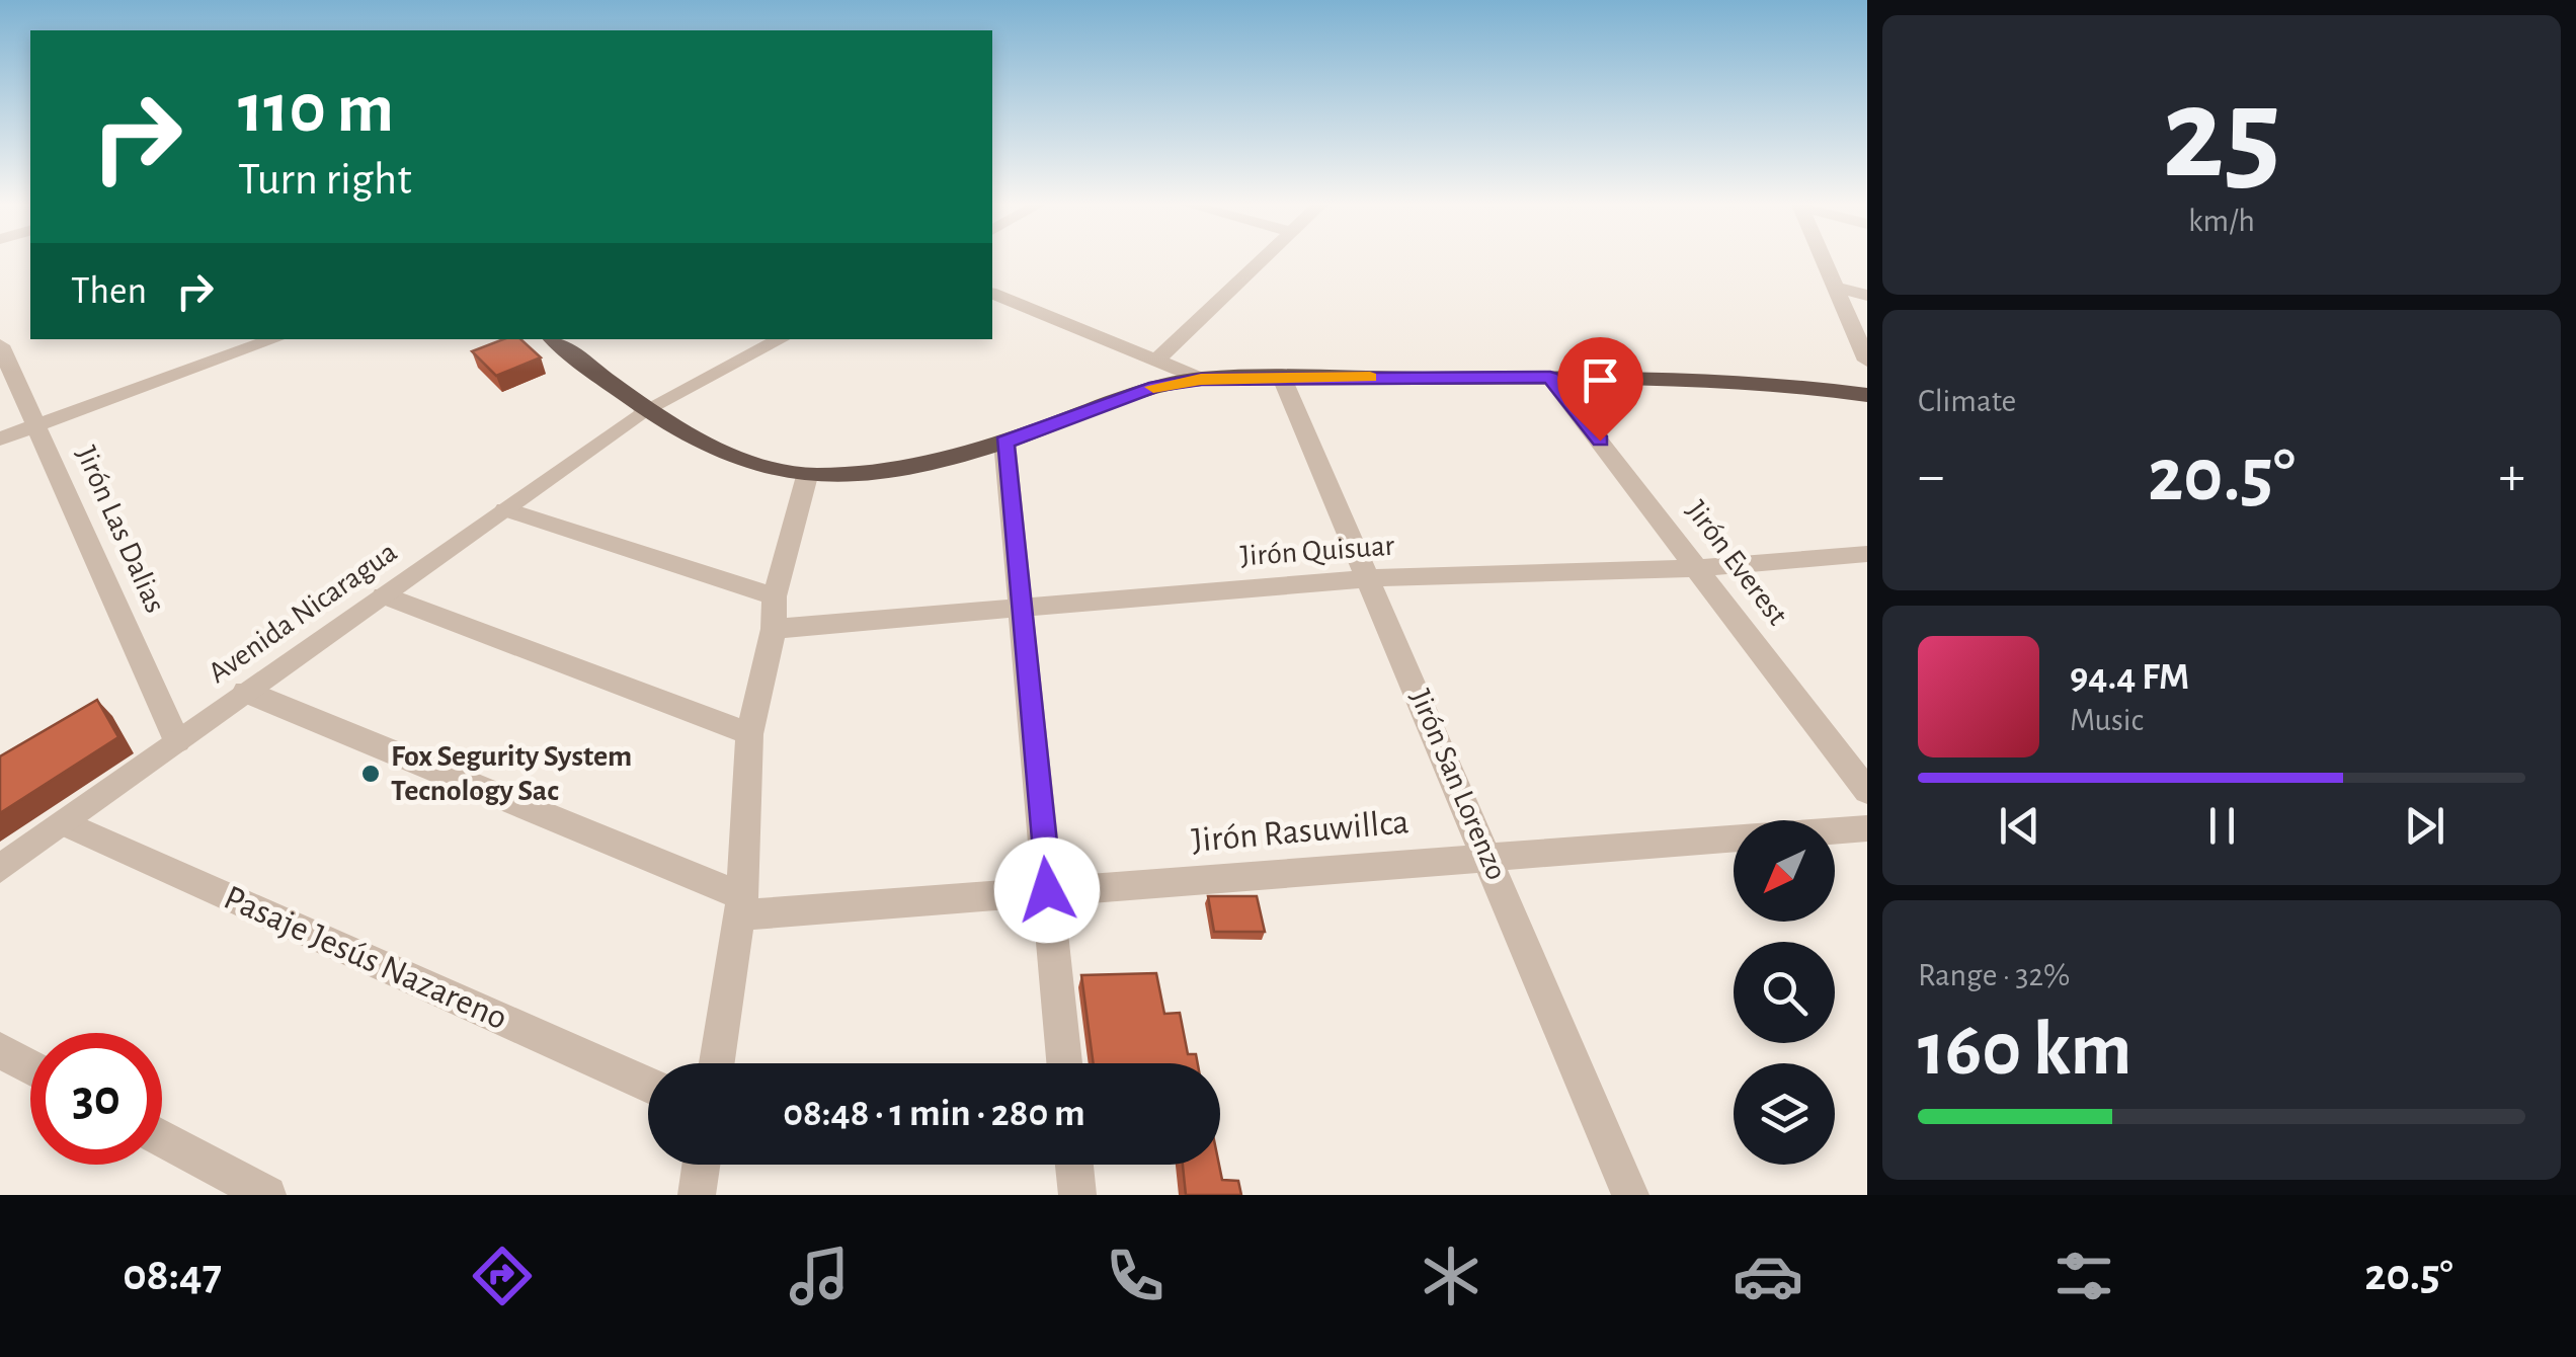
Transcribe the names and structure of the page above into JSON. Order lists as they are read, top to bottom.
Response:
{
  "streets": {
    "street": [
      "Jirón Las Dalias",
      "Jirón Quisuar",
      "Jirón Everest",
      "Avenida Nicaragua",
      "Jirón San Lorenzo",
      "Jirón Rasuwillca",
      "Pasaje Jesús Nazareno"
    ]
  },
  "crossings": [
    ["Jirón Las Dalias", "Avenida Nicaragua"],
    ["Jirón Quisuar", "Jirón Everest"],
    ["Jirón Quisuar", "Jirón San Lorenzo"],
    ["Avenida Nicaragua", "Pasaje Jesús Nazareno"],
    ["Jirón San Lorenzo", "Jirón Rasuwillca"]
  ],
  "places": ["Fox Segurity System Tecnology Sac"],
  "north": "bottom left",
  "page": {
    "tile": [
      ["25", "km/h"],
      "Climate",
      ["Range · 32%", "160 km"]
    ],
    "turn": ["110 m", "Turn right"],
    "then": "Then",
    "heat": ["−", "20.5°", "+"],
    "song": ["94.4 FM", "Music"],
    "limit": "30",
    "trip": "08:48 · 1 min · 280 m",
    "tabs": ["08:47", "20.5°"]
  }
}
